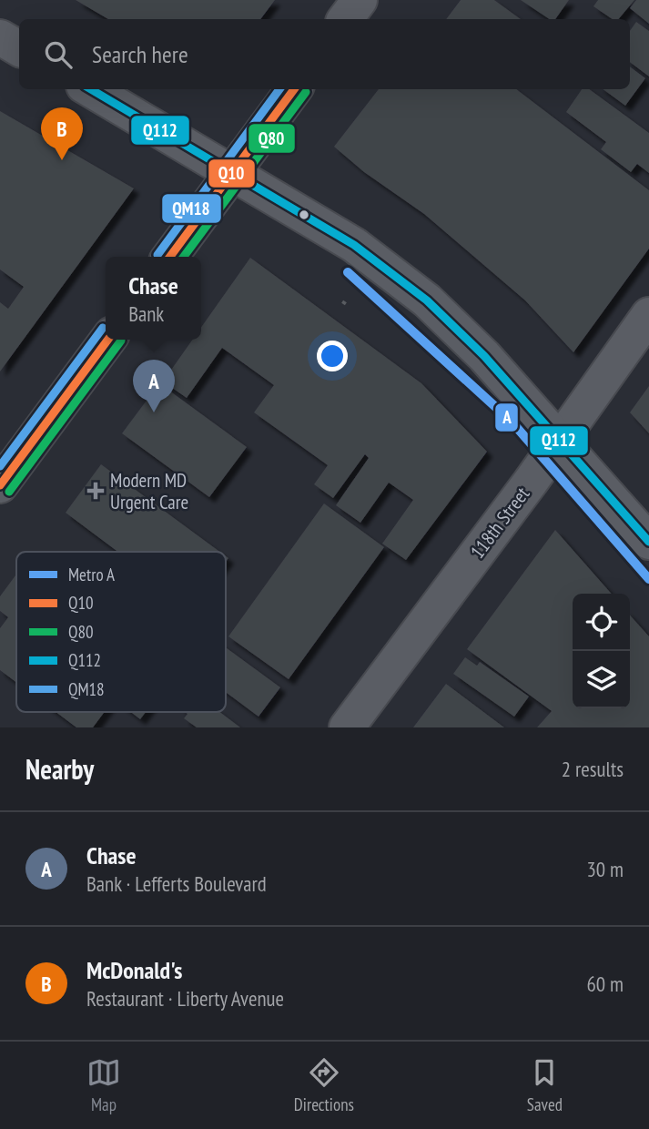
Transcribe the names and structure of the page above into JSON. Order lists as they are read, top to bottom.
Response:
{
  "streets": {
    "street": ["118th Street"]
  },
  "places": {
    "health": ["Modern MD Urgent Care"]
  },
  "lines": [
    "transit line Q10",
    "transit line Q112",
    "transit line QM18",
    "transit line Q80",
    "metro line A"
  ],
  "legend": [
    "Metro A",
    "Q10",
    "Q80",
    "Q112",
    "QM18"
  ],
  "page": {
    "search": "Search here",
    "pins": ["B", "A"],
    "popup": ["Chase", "Bank"],
    "heading": ["Nearby", "2 results"],
    "list": [
      {
        "mark": "A",
        "name": "Chase",
        "note": "Bank · Lefferts Boulevard",
        "value": "30 m"
      },
      {
        "mark": "B",
        "name": "McDonald's",
        "note": "Restaurant · Liberty Avenue",
        "value": "60 m"
      }
    ],
    "nav": ["Map", "Directions", "Saved"]
  }
}
